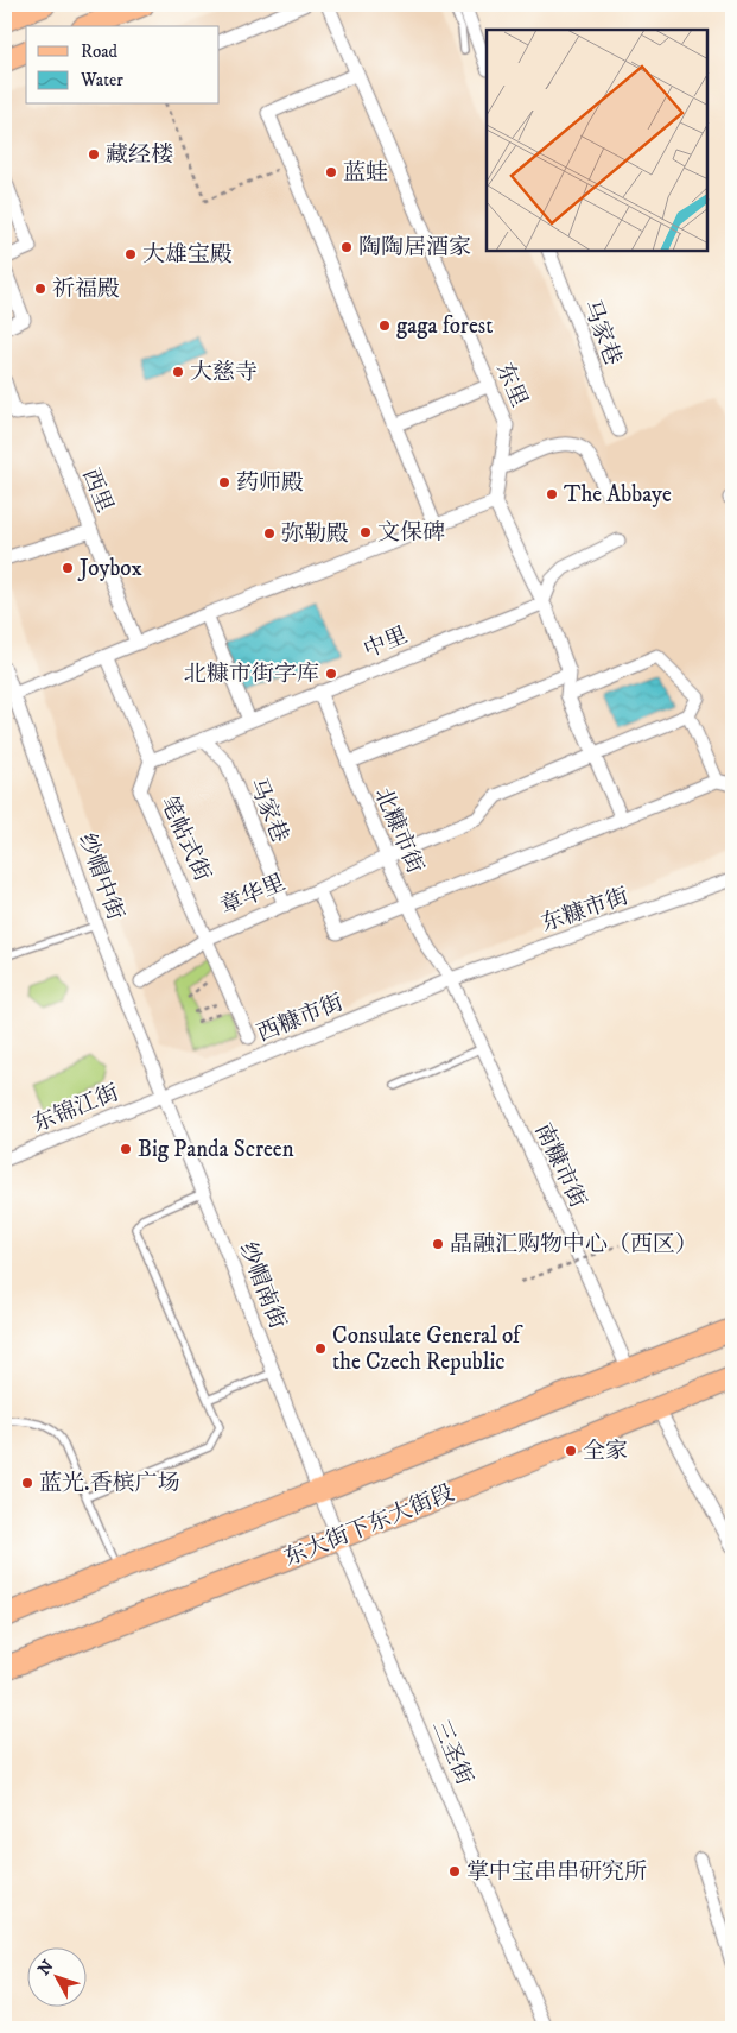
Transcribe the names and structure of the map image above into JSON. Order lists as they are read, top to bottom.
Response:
{
  "streets": {
    "main road": ["东大街下东大街段"],
    "street": [
      "马家巷",
      "东里",
      "西里",
      "中里",
      "北糠市街",
      "笔帖式街",
      "纱帽中街",
      "章华里",
      "东糠市街",
      "西糠市街",
      "东锦江街",
      "南糠市街",
      "纱帽南街",
      "三圣街"
    ]
  },
  "crossings": [
    ["马家巷", "中里"],
    ["马家巷", "章华里"],
    ["东里", "中里"],
    ["中里", "北糠市街"],
    ["中里", "笔帖式街"],
    ["北糠市街", "章华里"],
    ["北糠市街", "东糠市街"],
    ["北糠市街", "西糠市街"],
    ["北糠市街", "南糠市街"],
    ["笔帖式街", "章华里"],
    ["纱帽中街", "西糠市街"],
    ["纱帽中街", "东锦江街"],
    ["纱帽中街", "纱帽南街"],
    ["东糠市街", "西糠市街"],
    ["东糠市街", "南糠市街"],
    ["西糠市街", "东锦江街"],
    ["西糠市街", "南糠市街"],
    ["西糠市街", "纱帽南街"],
    ["东锦江街", "纱帽南街"],
    ["纱帽南街", "三圣街"],
    ["东大街下东大街段", "三圣街"]
  ],
  "places": [
    "藏经楼",
    "蓝蛙",
    "陶陶居酒家",
    "大雄宝殿",
    "祈福殿",
    "gaga forest",
    "大慈寺",
    "药师殿",
    "The Abbaye",
    "文保碑",
    "弥勒殿",
    "Joybox",
    "北糠市街字库",
    "Big Panda Screen",
    "晶融汇购物中心（西区）",
    "Consulate General of the Czech Republic",
    "全家",
    "蓝光.香槟广场",
    "掌中宝串串研究所"
  ],
  "legend": ["Road", "Water"],
  "north": "top left"
}
